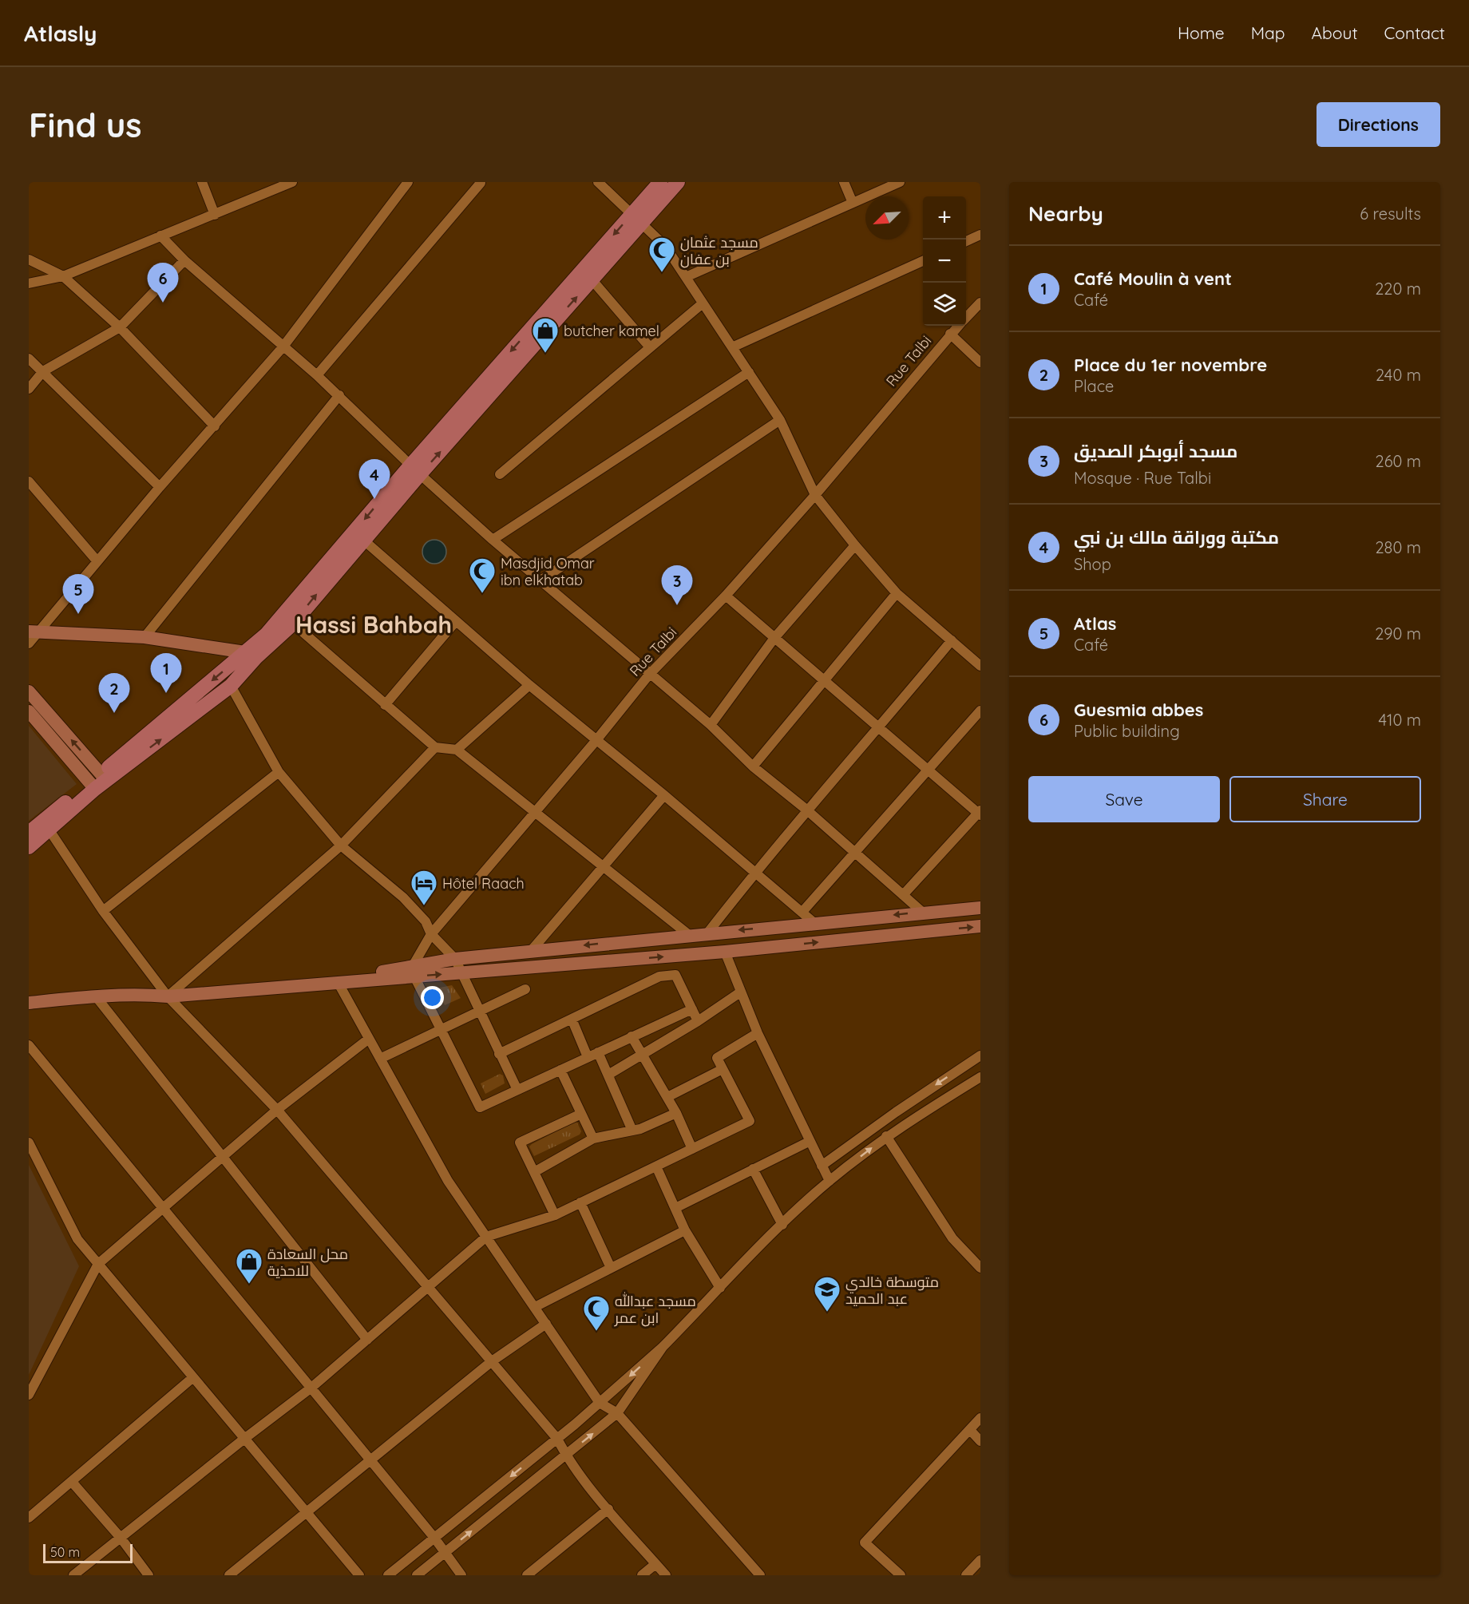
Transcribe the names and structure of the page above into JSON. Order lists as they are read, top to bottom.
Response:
{
  "streets": {
    "street": ["Rue Talbi"]
  },
  "districts": ["Hassi Bahbah"],
  "places": {
    "mosque": ["مسجد عثمان بن عفان", "Masdjid Omar ibn elkhatab", "مسجد عبدالله ابن عمر"],
    "shop": ["butcher kamel", "محل السعادة للاحذية"],
    "hotel": ["Hôtel Raach"],
    "school or university": ["متوسطة خالدي عبد الحميد"]
  },
  "scale_bar": "50 m",
  "north": "bottom left",
  "page": {
    "header": "Atlasly",
    "nav": [
      "Home",
      "Map",
      "About",
      "Contact"
    ],
    "buttons": [
      "Directions",
      ["Save", "Share"]
    ],
    "title": "Find us",
    "heading": ["Nearby", "6 results"],
    "map_buttons": ["+", "−"],
    "list": [
      {
        "mark": "1",
        "name": "Café Moulin à vent",
        "note": "Café",
        "value": "220 m"
      },
      {
        "mark": "2",
        "name": "Place du 1er novembre",
        "note": "Place",
        "value": "240 m"
      },
      {
        "mark": "3",
        "name": "مسجد أبوبكر الصديق",
        "note": "Mosque · Rue Talbi",
        "value": "260 m"
      },
      {
        "mark": "4",
        "name": "مكتبة ووراقة مالك بن نبي",
        "note": "Shop",
        "value": "280 m"
      },
      {
        "mark": "5",
        "name": "Atlas",
        "note": "Café",
        "value": "290 m"
      },
      {
        "mark": "6",
        "name": "Guesmia abbes",
        "note": "Public building",
        "value": "410 m"
      }
    ],
    "pins": [
      "6",
      "4",
      "3",
      "5",
      "1",
      "2"
    ],
    "scale": "50 m"
  }
}
